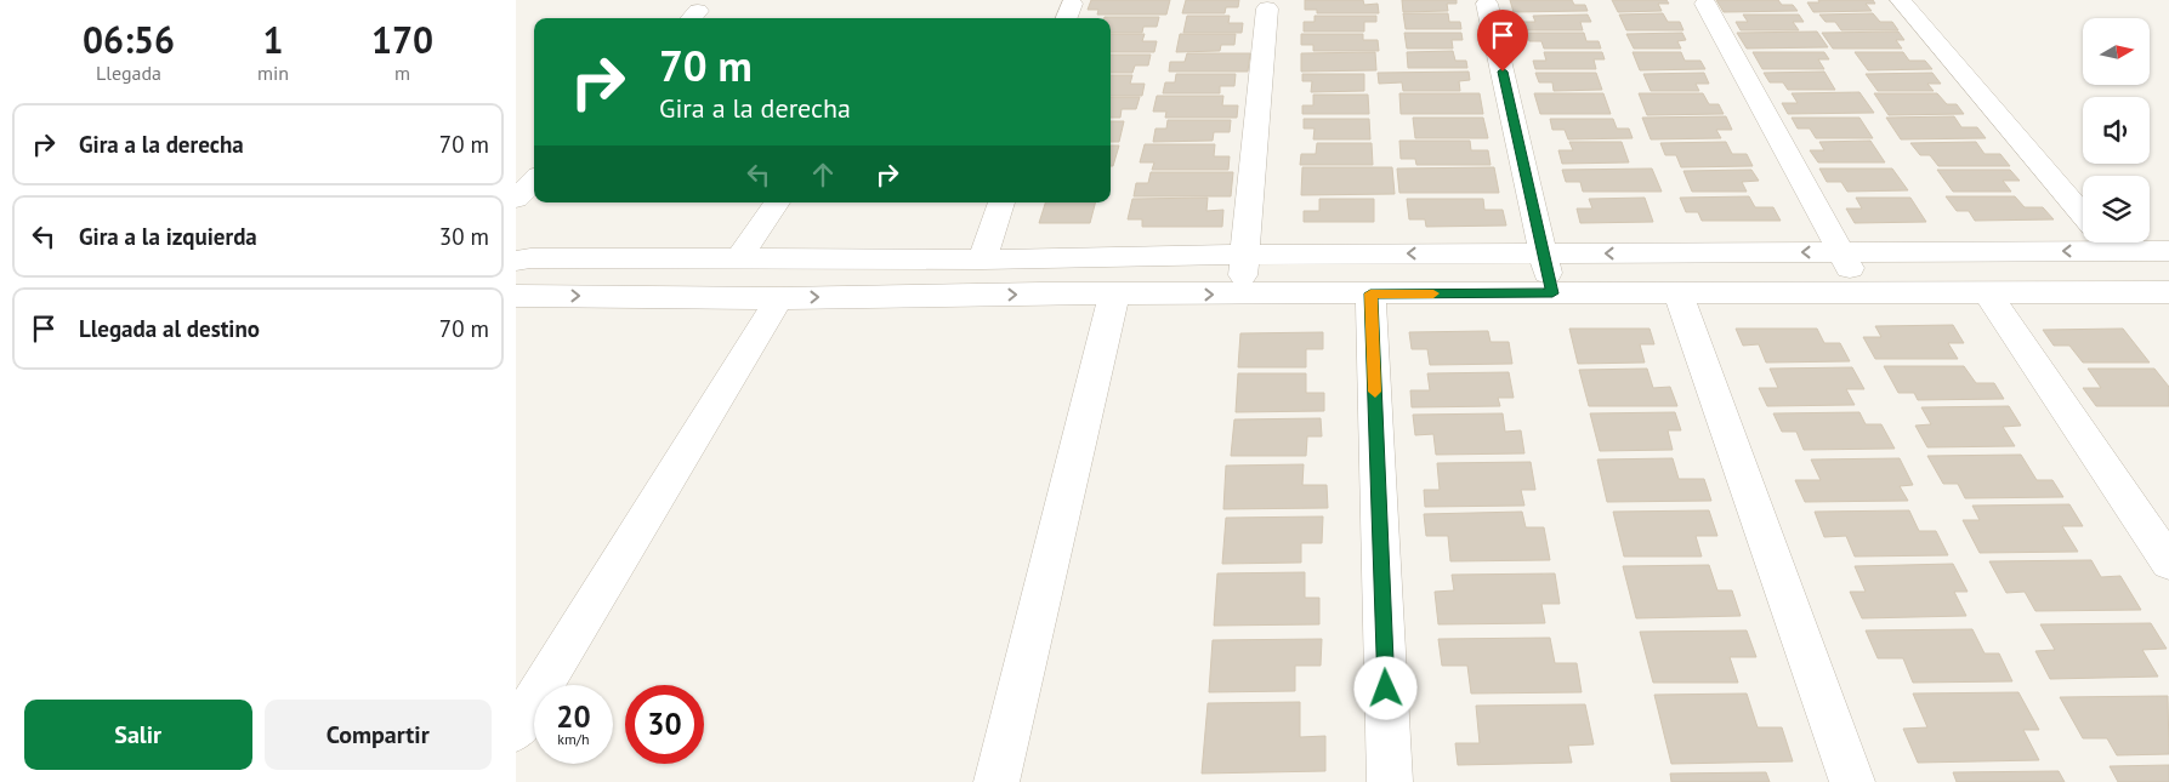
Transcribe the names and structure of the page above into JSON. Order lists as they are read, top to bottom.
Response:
{
  "north": "right",
  "page": {
    "eta": [
      "06:56",
      "Llegada",
      "1",
      "min",
      "170",
      "m"
    ],
    "turn": ["70 m", "Gira a la derecha"],
    "list": [
      {
        "name": "Gira a la derecha",
        "value": "70 m"
      },
      {
        "name": "Gira a la izquierda",
        "value": "30 m"
      },
      {
        "name": "Llegada al destino",
        "value": "70 m"
      }
    ],
    "speed": "20 km/h",
    "limit": "30",
    "buttons": ["Salir", "Compartir"]
  }
}
